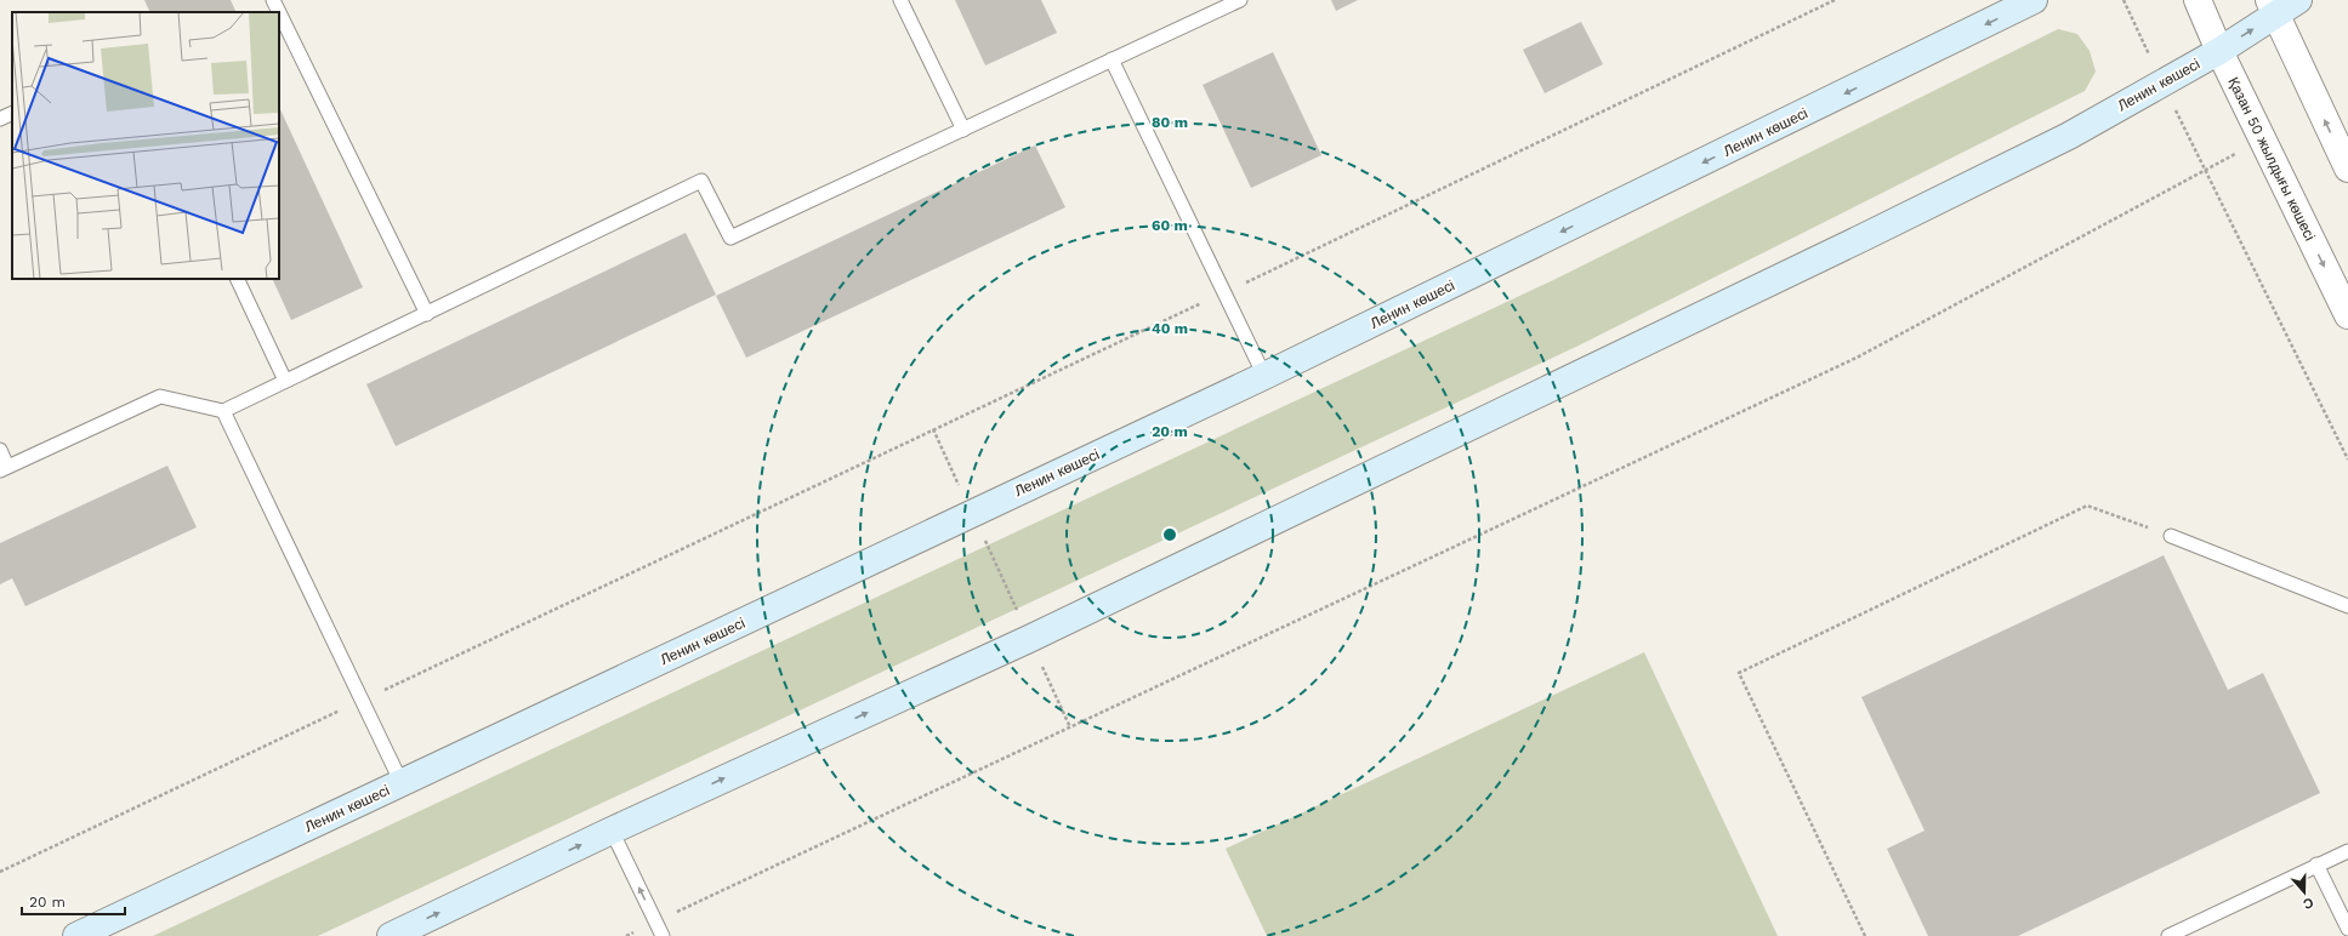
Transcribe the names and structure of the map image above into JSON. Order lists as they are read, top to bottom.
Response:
{
  "streets": {
    "main road": ["Ленин көшесі"],
    "street": ["Қазан 50 жылдығы көшесі"]
  },
  "crossings": [
    ["Ленин көшесі", "Қазан 50 жылдығы көшесі"]
  ],
  "scale_bar": "20 m",
  "north": "bottom",
  "rings": [
    "80 m",
    "60 m",
    "40 m",
    "20 m"
  ]
}
